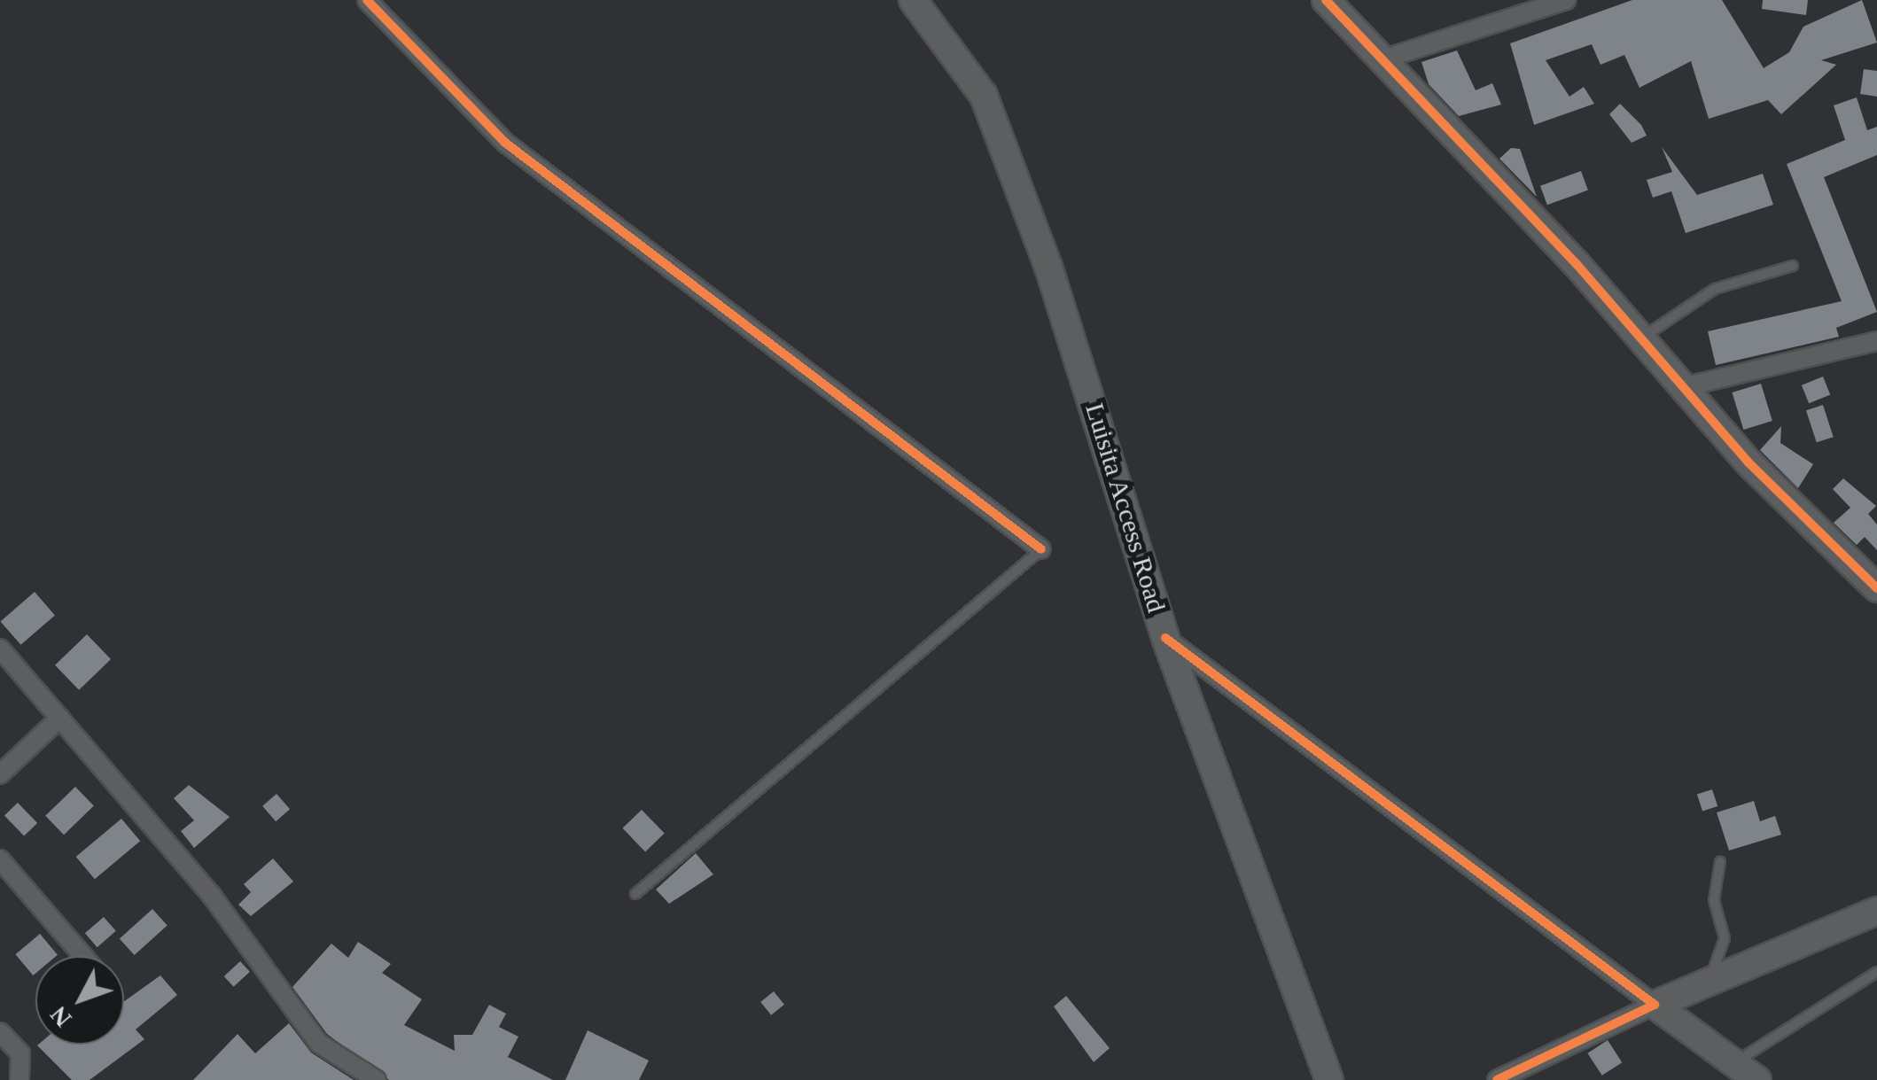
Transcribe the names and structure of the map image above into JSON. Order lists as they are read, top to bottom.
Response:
{
  "streets": {
    "street": ["Luisita Access Road"]
  },
  "north": "bottom left"
}
